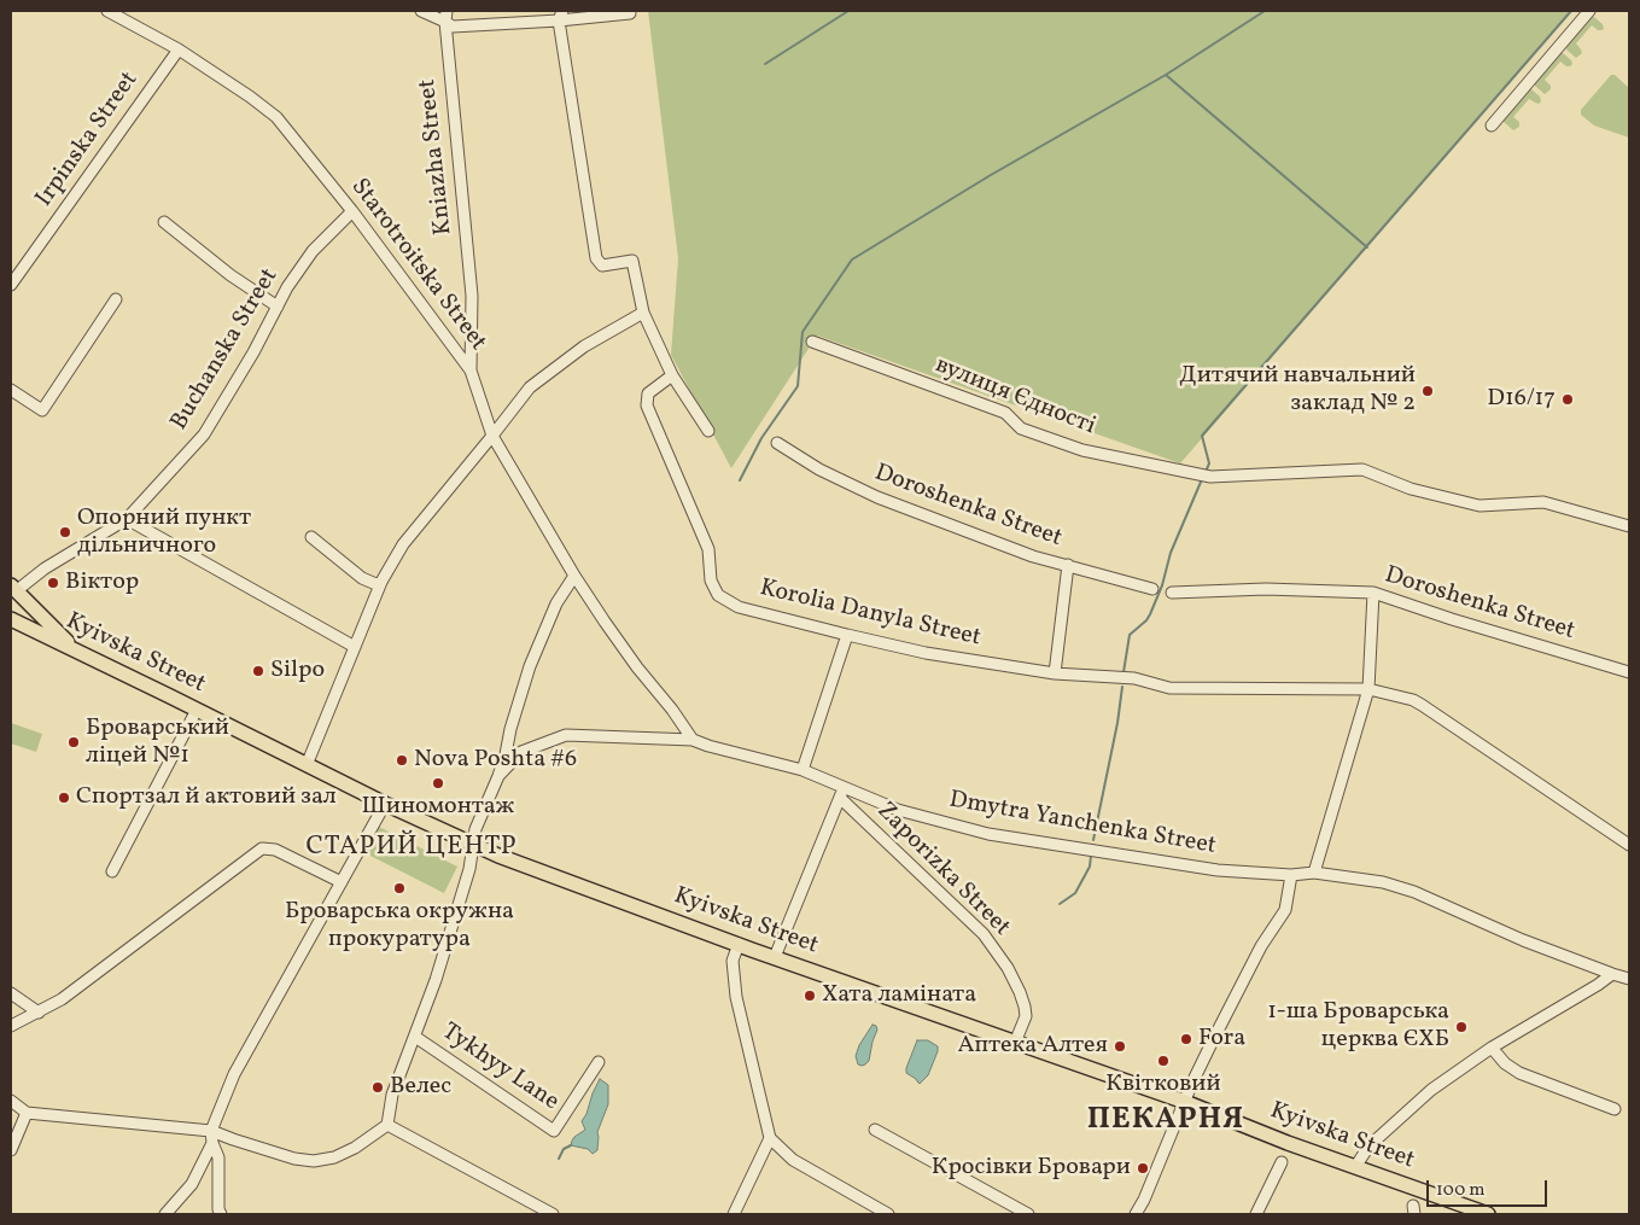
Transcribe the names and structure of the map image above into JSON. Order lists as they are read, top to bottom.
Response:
{
  "streets": {
    "main road": ["Kyivska Street"],
    "street": [
      "Irpinska Street",
      "Kniazha Street",
      "Starotroitska Street",
      "Buchanska Street",
      "вулиця Єдності",
      "Doroshenka Street",
      "Korolia Danyla Street",
      "Dmytra Yanchenka Street",
      "Zaporizka Street",
      "Tykhyy Lane"
    ]
  },
  "crossings": [
    ["Irpinska Street", "Starotroitska Street"],
    ["Kniazha Street", "Starotroitska Street"],
    ["Starotroitska Street", "Buchanska Street"],
    ["Starotroitska Street", "Dmytra Yanchenka Street"],
    ["Kyivska Street", "Zaporizka Street"],
    ["Dmytra Yanchenka Street", "Zaporizka Street"]
  ],
  "districts": ["СТАРИЙ ЦЕНТР", "ПЕКАРНЯ"],
  "places": [
    "Дитячий навчальний заклад № 2",
    "D16/17",
    "Опорний пункт дільничного",
    "Віктор",
    "Silpo",
    "Броварський ліцей №1",
    "Nova Poshta #6",
    "Шиномонтаж",
    "Спортзал й актовий зал",
    "Броварська окружна прокуратура",
    "Хата ламіната",
    "1-ша Броварська церква ЄХБ",
    "Fora",
    "Аптека Алтея",
    "Квітковий",
    "Велес",
    "Кросівки Бровари"
  ],
  "scale_bar": "100 m"
}
